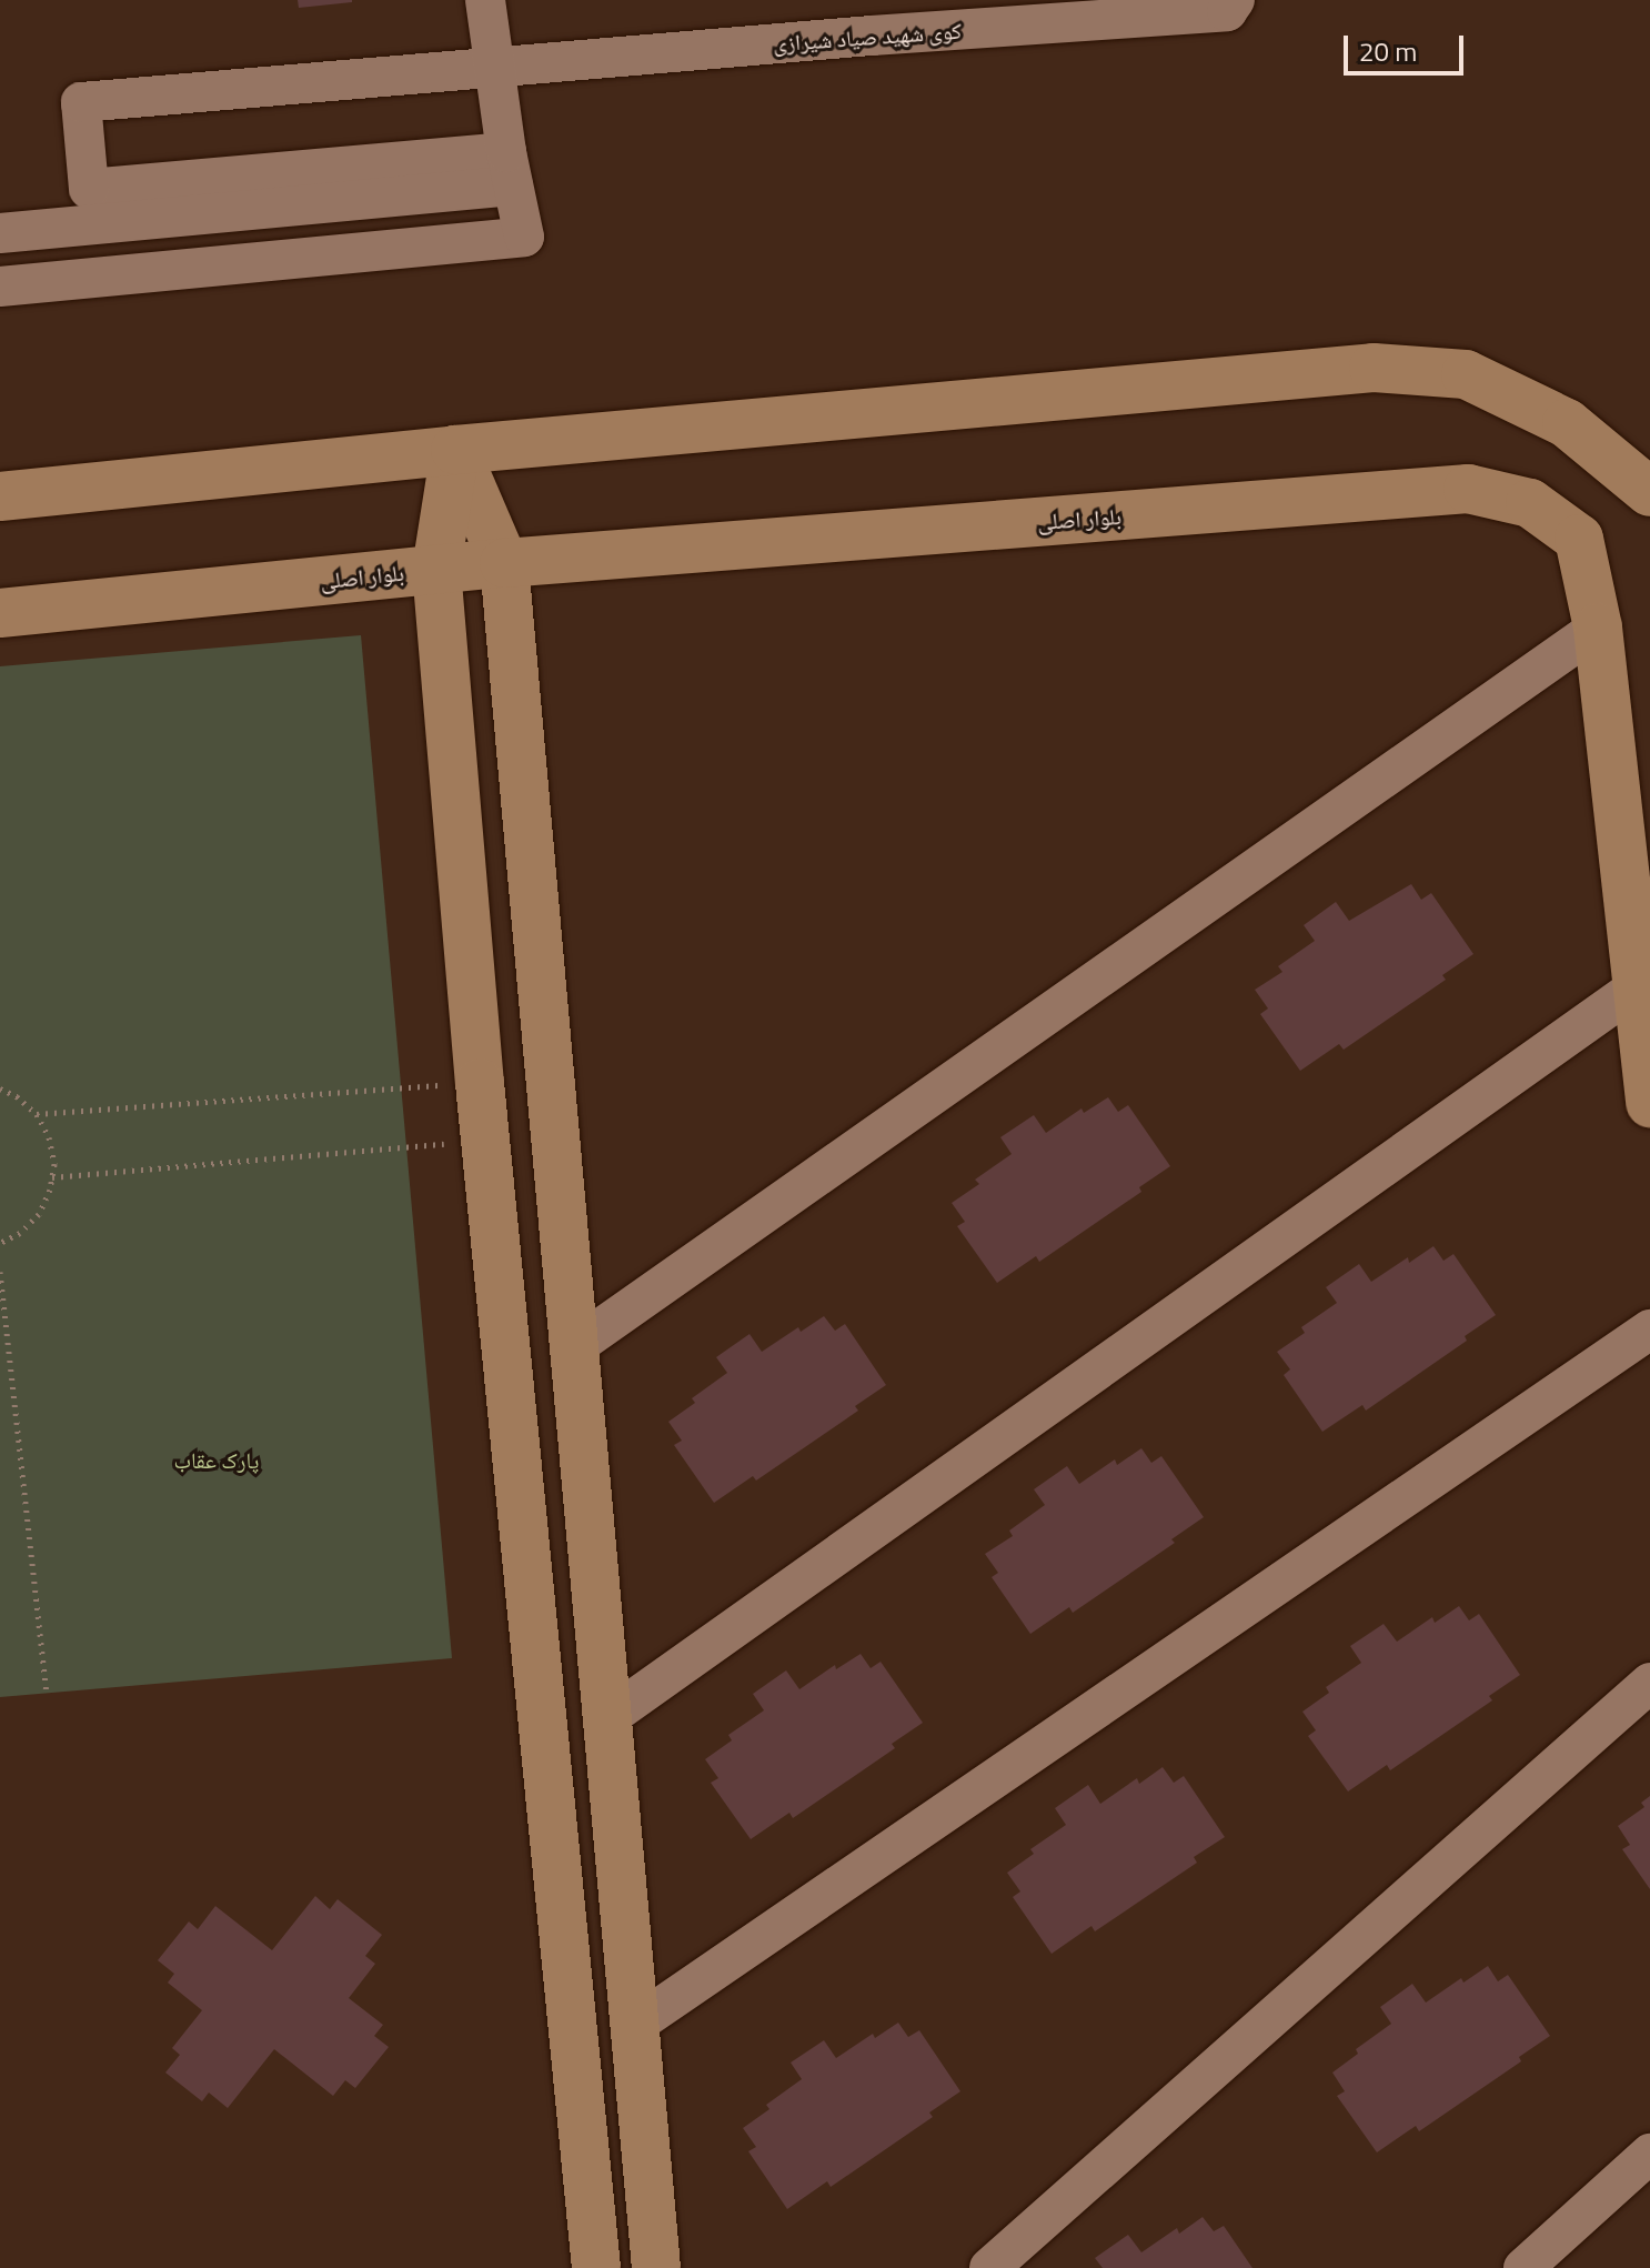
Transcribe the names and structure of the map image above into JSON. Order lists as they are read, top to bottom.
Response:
{
  "streets": {
    "street": ["کوی شهید صیاد شیرازی", "بلوار اصلی"]
  },
  "parks": ["پارک عقاب"],
  "scale_bar": "20 m"
}
